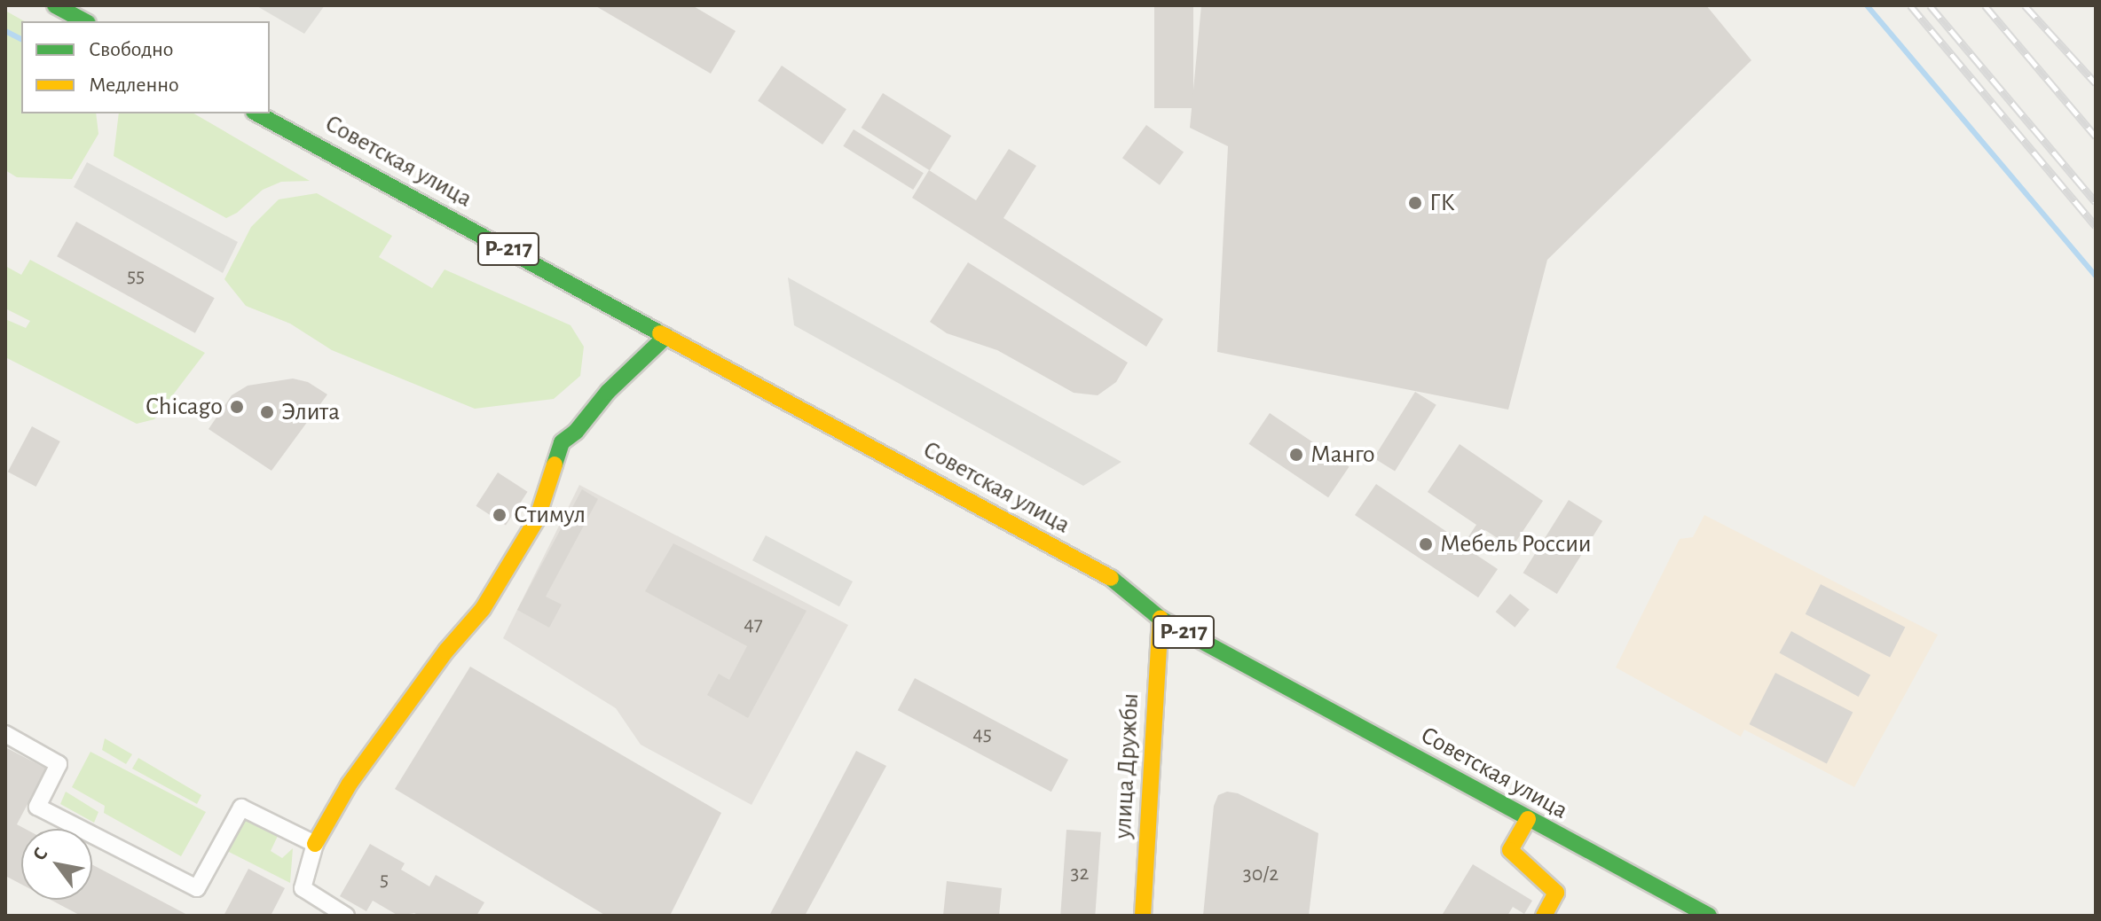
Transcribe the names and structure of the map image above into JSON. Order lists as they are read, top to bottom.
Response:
{
  "streets": {
    "main road": ["Советская улица", "Р-217", "улица Дружбы"]
  },
  "crossings": [
    ["Советская улица", "улица Дружбы"]
  ],
  "places": [
    "ГК",
    "Chicago",
    "Элита",
    "Манго",
    "Стимул",
    "Мебель России"
  ],
  "house_numbers": [
    "55",
    "47",
    "45",
    "32",
    "30/2",
    "5"
  ],
  "legend": ["Свободно", "Медленно"],
  "north": "top left"
}
